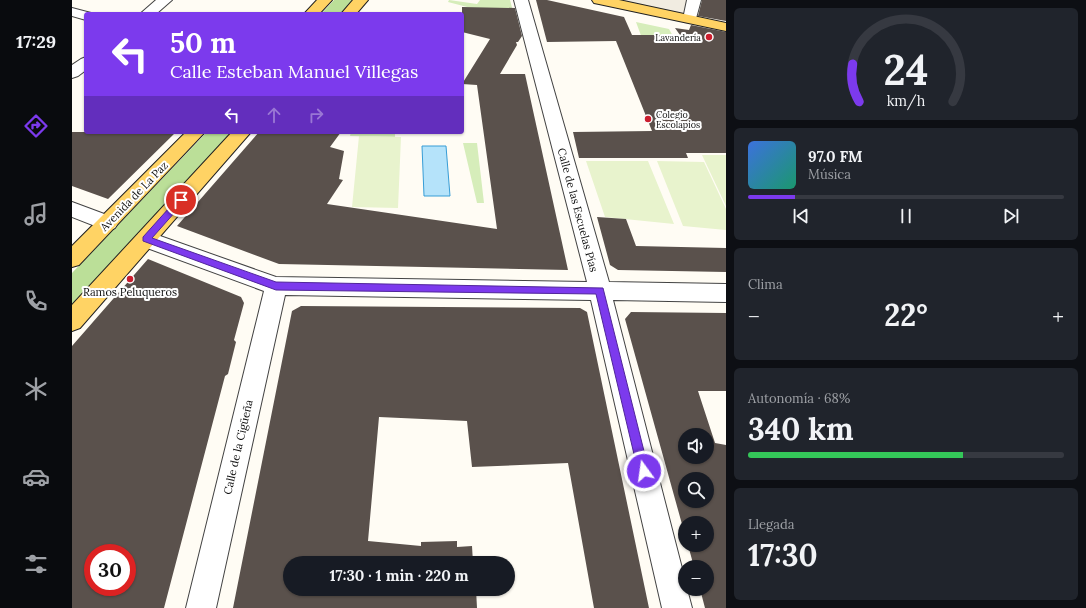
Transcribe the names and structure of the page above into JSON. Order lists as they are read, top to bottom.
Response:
{
  "streets": {
    "main road": ["Avenida de La Paz"],
    "street": ["Calle de las Escuelas Pías", "Calle de la Cigüeña"]
  },
  "places": ["Lavandería", "Colegio Escolapios", "Ramos Peluqueros"],
  "page": {
    "tabs": "17:29",
    "turn": ["50 m", "Calle Esteban Manuel Villegas"],
    "song": ["97.0 FM", "Música"],
    "tile": [
      "Clima",
      ["Autonomía · 68%", "340 km"],
      ["Llegada", "17:30"]
    ],
    "heat": ["−", "22°", "+"],
    "map_buttons": ["+", "−"],
    "limit": "30",
    "trip": "17:30 · 1 min · 220 m",
    "gauge": ["24", "km/h"]
  }
}
